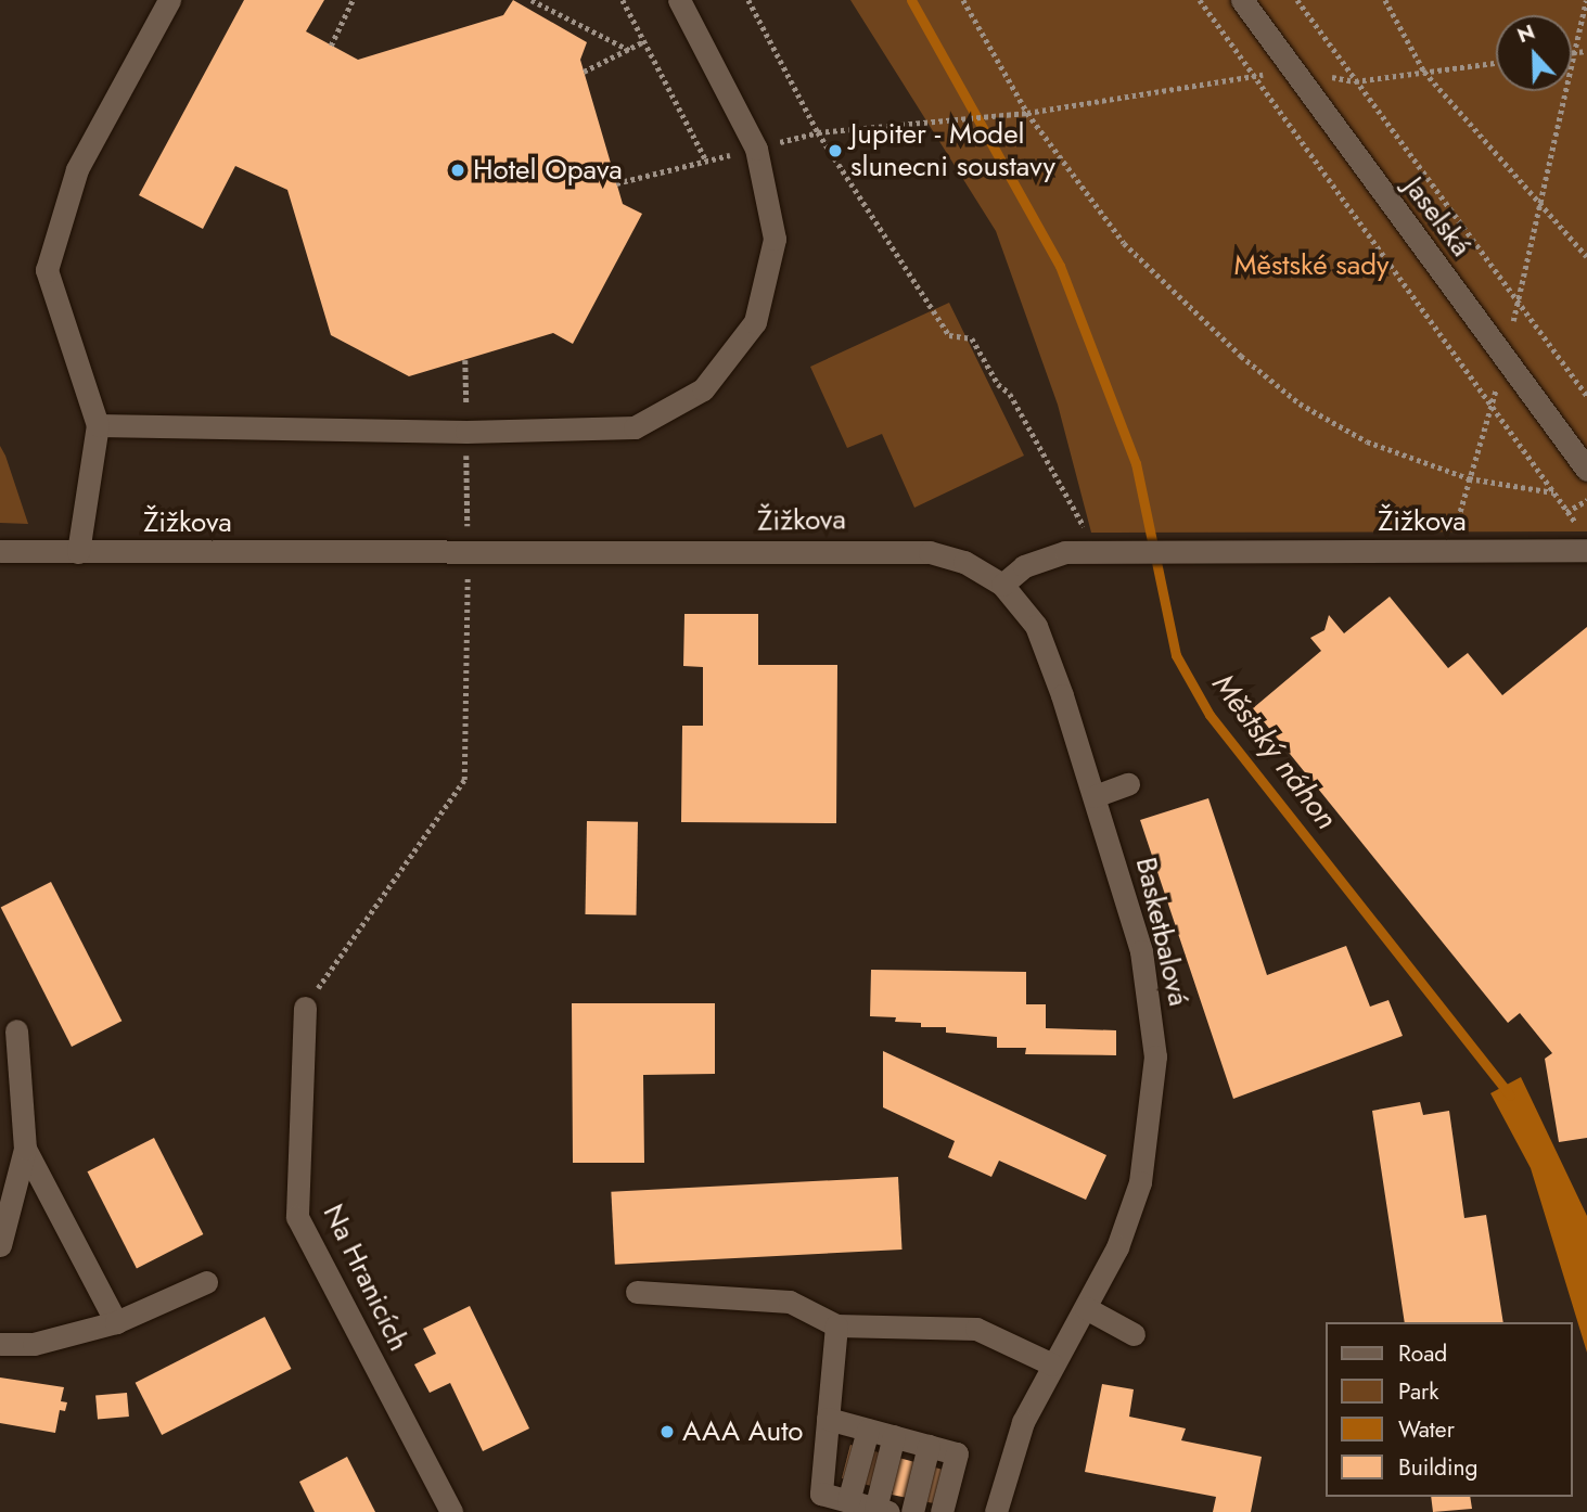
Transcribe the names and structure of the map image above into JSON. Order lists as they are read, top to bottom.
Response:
{
  "streets": {
    "street": [
      "Jaselská",
      "Žižkova",
      "Basketbalová",
      "Na Hranicích"
    ]
  },
  "crossings": [
    ["Žižkova", "Basketbalová"]
  ],
  "water": ["Městský náhon"],
  "parks": ["Městské sady"],
  "places": ["Jupiter - Model slunecni soustavy", "Hotel Opava", "AAA Auto"],
  "legend": [
    "Road",
    "Park",
    "Water",
    "Building"
  ],
  "north": "top"
}
